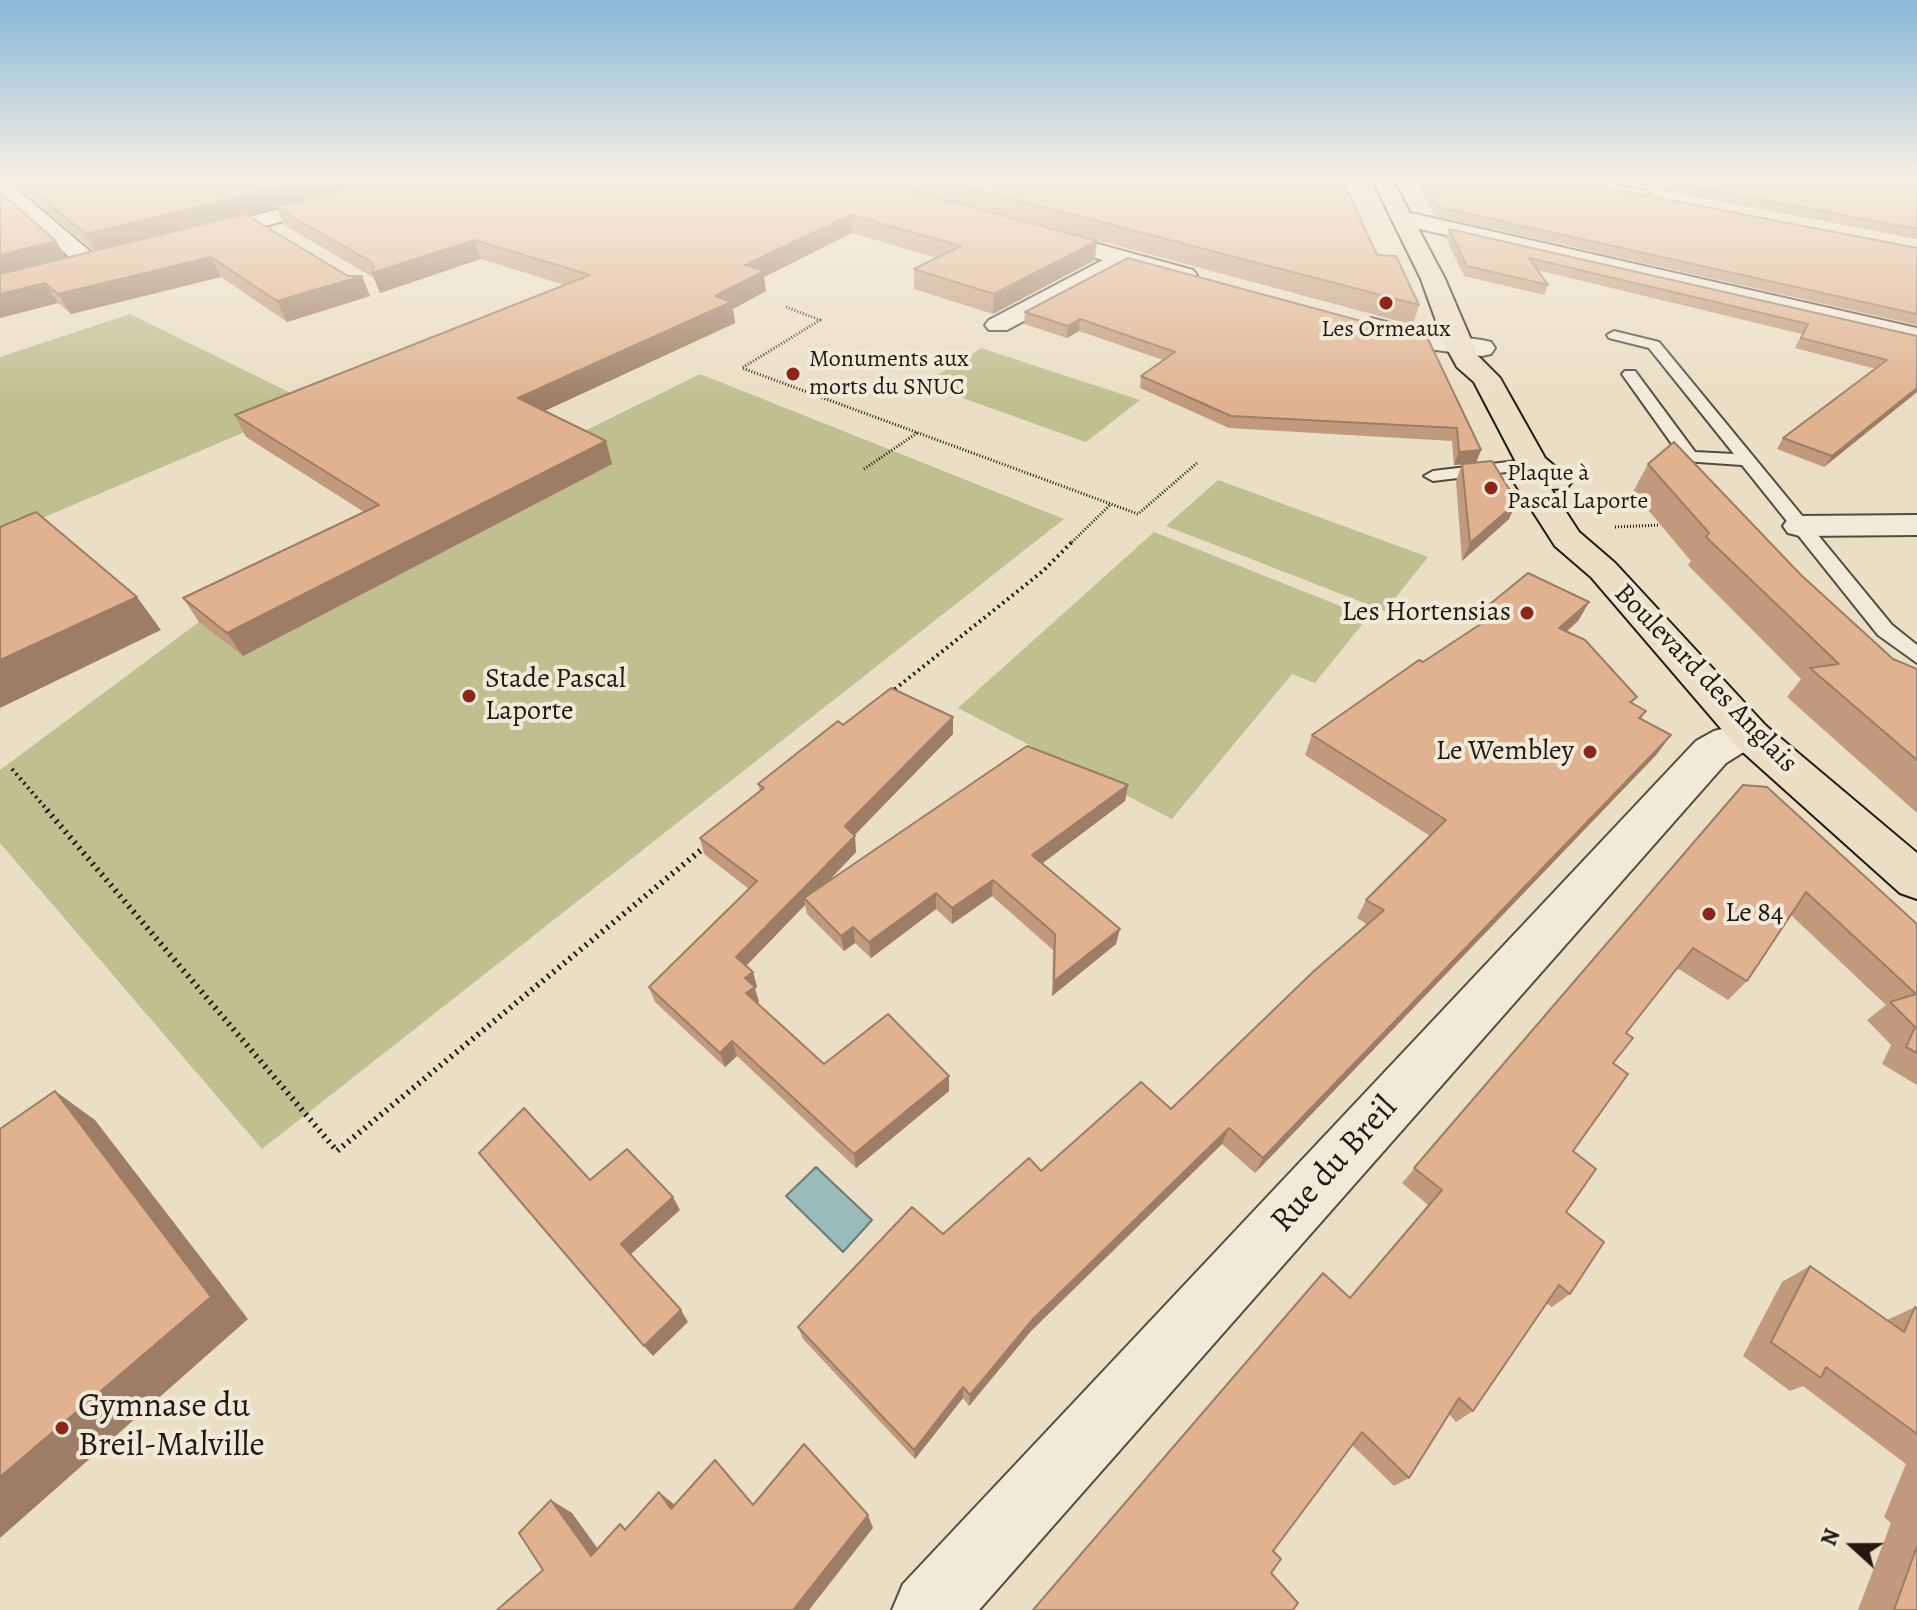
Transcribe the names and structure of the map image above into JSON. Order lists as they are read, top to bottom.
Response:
{
  "streets": {
    "main road": ["Boulevard des Anglais"],
    "street": ["Rue du Breil"]
  },
  "crossings": [
    ["Boulevard des Anglais", "Rue du Breil"]
  ],
  "places": [
    "Les Ormeaux",
    "Monuments aux morts du SNUC",
    "Plaque à Pascal Laporte",
    "Les Hortensias",
    "Stade Pascal Laporte",
    "Le Wembley",
    "Le 84",
    "Gymnase du Breil-Malville"
  ],
  "north": "left"
}
